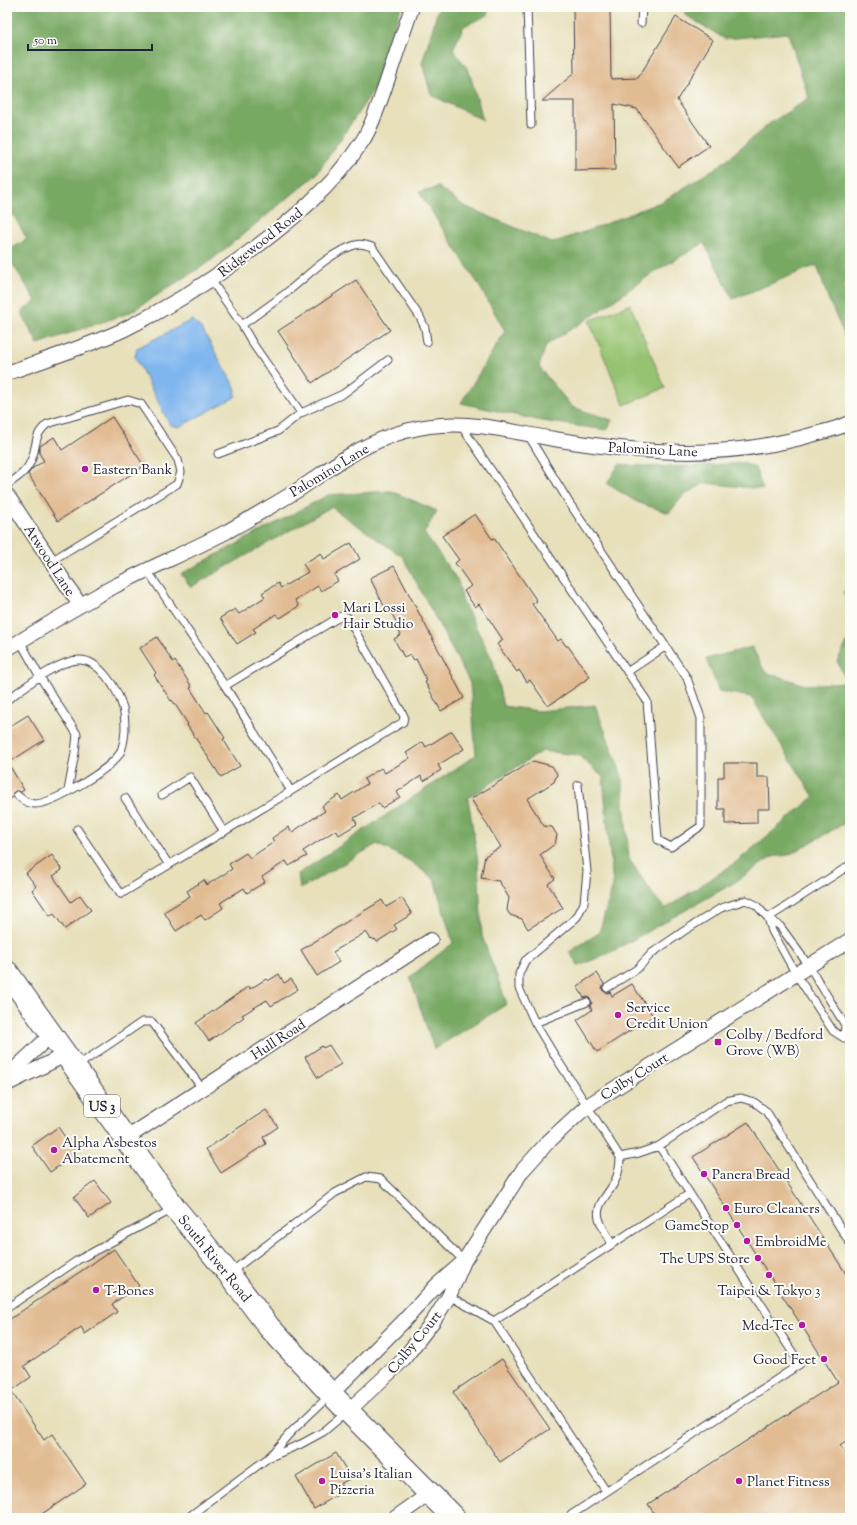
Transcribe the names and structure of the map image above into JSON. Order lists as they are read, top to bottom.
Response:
{
  "streets": {
    "main road": ["US 3", "South River Road"],
    "street": [
      "Ridgewood Road",
      "Palomino Lane",
      "Atwood Lane",
      "Hull Road",
      "Colby Court"
    ]
  },
  "crossings": [
    ["Palomino Lane", "Atwood Lane"],
    ["Hull Road", "South River Road"],
    ["Colby Court", "South River Road"]
  ],
  "places": {
    "other": [
      "Eastern Bank",
      "Mari Lossi Hair Studio",
      "Service Credit Union",
      "Alpha Asbestos Abatement",
      "Panera Bread",
      "Euro Cleaners",
      "GameStop",
      "EmbroidMe",
      "The UPS Store",
      "Taipei & Tokyo 3",
      "T-Bones",
      "Med-Tec",
      "Good Feet",
      "Luisa's Italian Pizzeria",
      "Planet Fitness"
    ],
    "transit": ["Colby / Bedford Grove (WB)"]
  },
  "scale_bar": "50 m"
}
